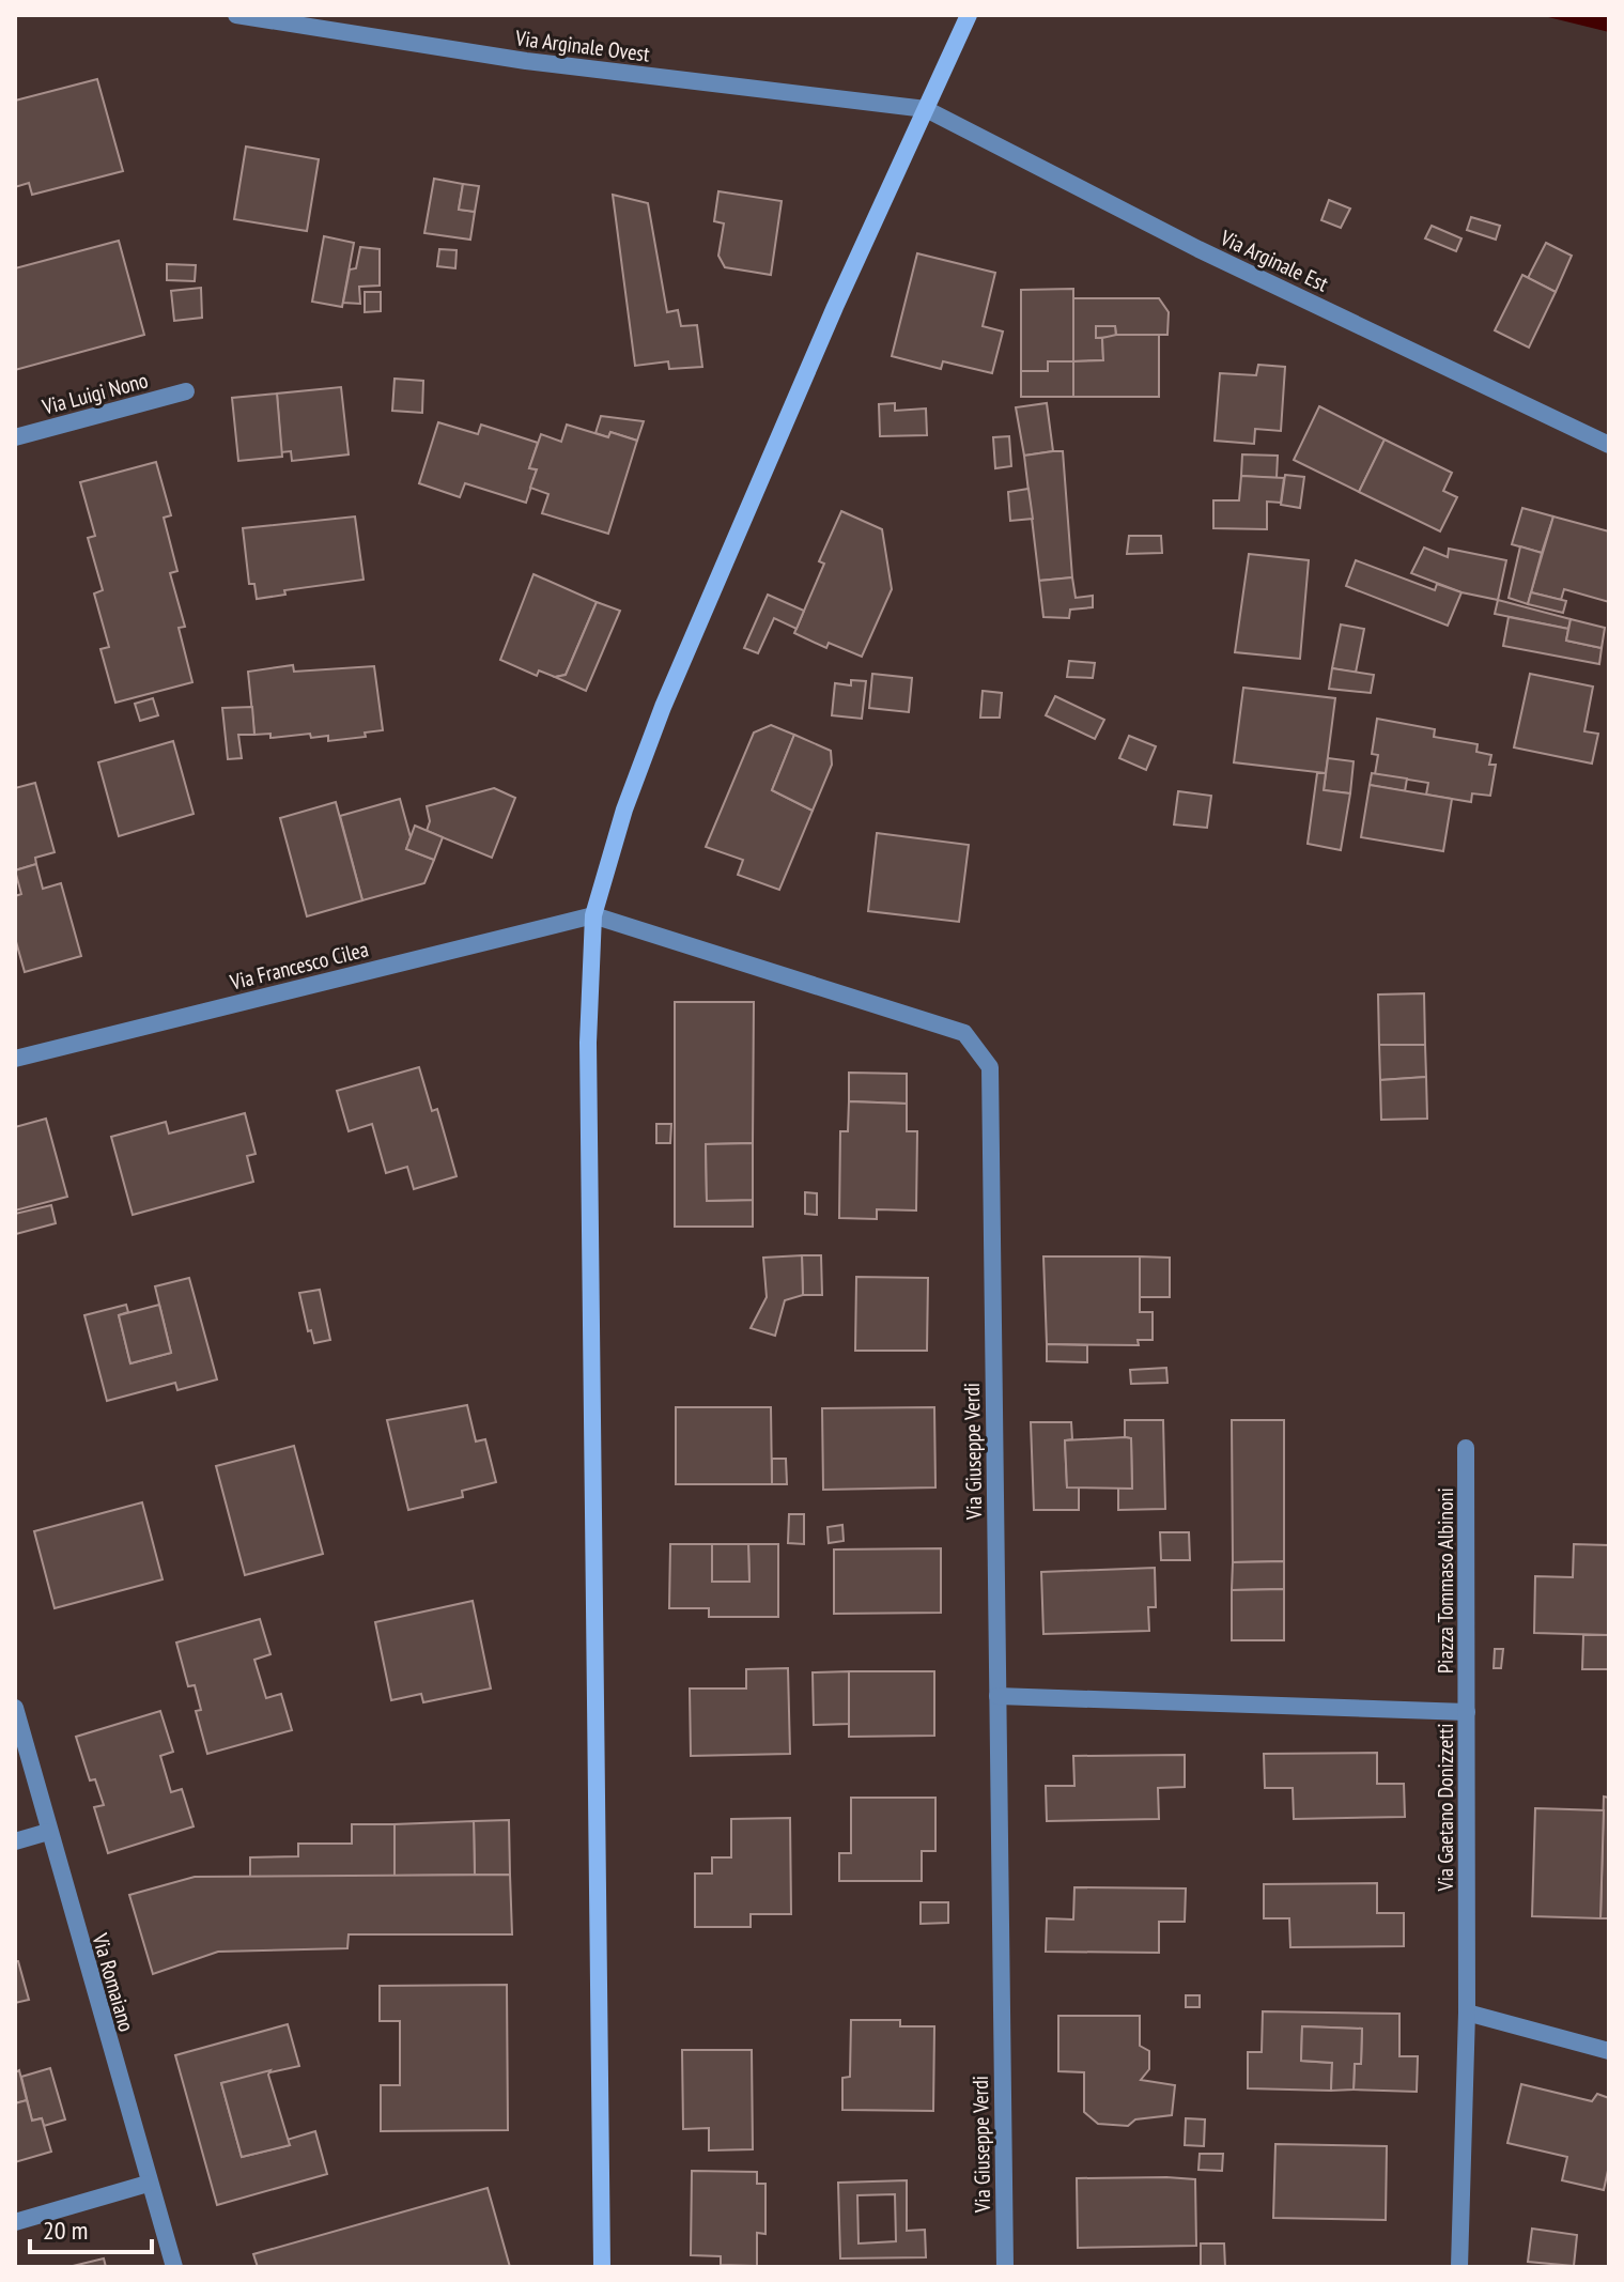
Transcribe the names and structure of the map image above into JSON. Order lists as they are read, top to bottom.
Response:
{
  "streets": {
    "street": [
      "Via Arginale Ovest",
      "Via Arginale Est",
      "Via Luigi Nono",
      "Via Francesco Cilea",
      "Via Giuseppe Verdi",
      "Piazza Tommaso Albinoni",
      "Via Gaetano Donizzetti",
      "Via Romaiano"
    ]
  },
  "crossings": [
    ["Via Arginale Ovest", "Via Arginale Est"],
    ["Via Francesco Cilea", "Via Giuseppe Verdi"],
    ["Via Giuseppe Verdi", "Via Gaetano Donizzetti"],
    ["Piazza Tommaso Albinoni", "Via Gaetano Donizzetti"]
  ],
  "scale_bar": "20 m"
}
